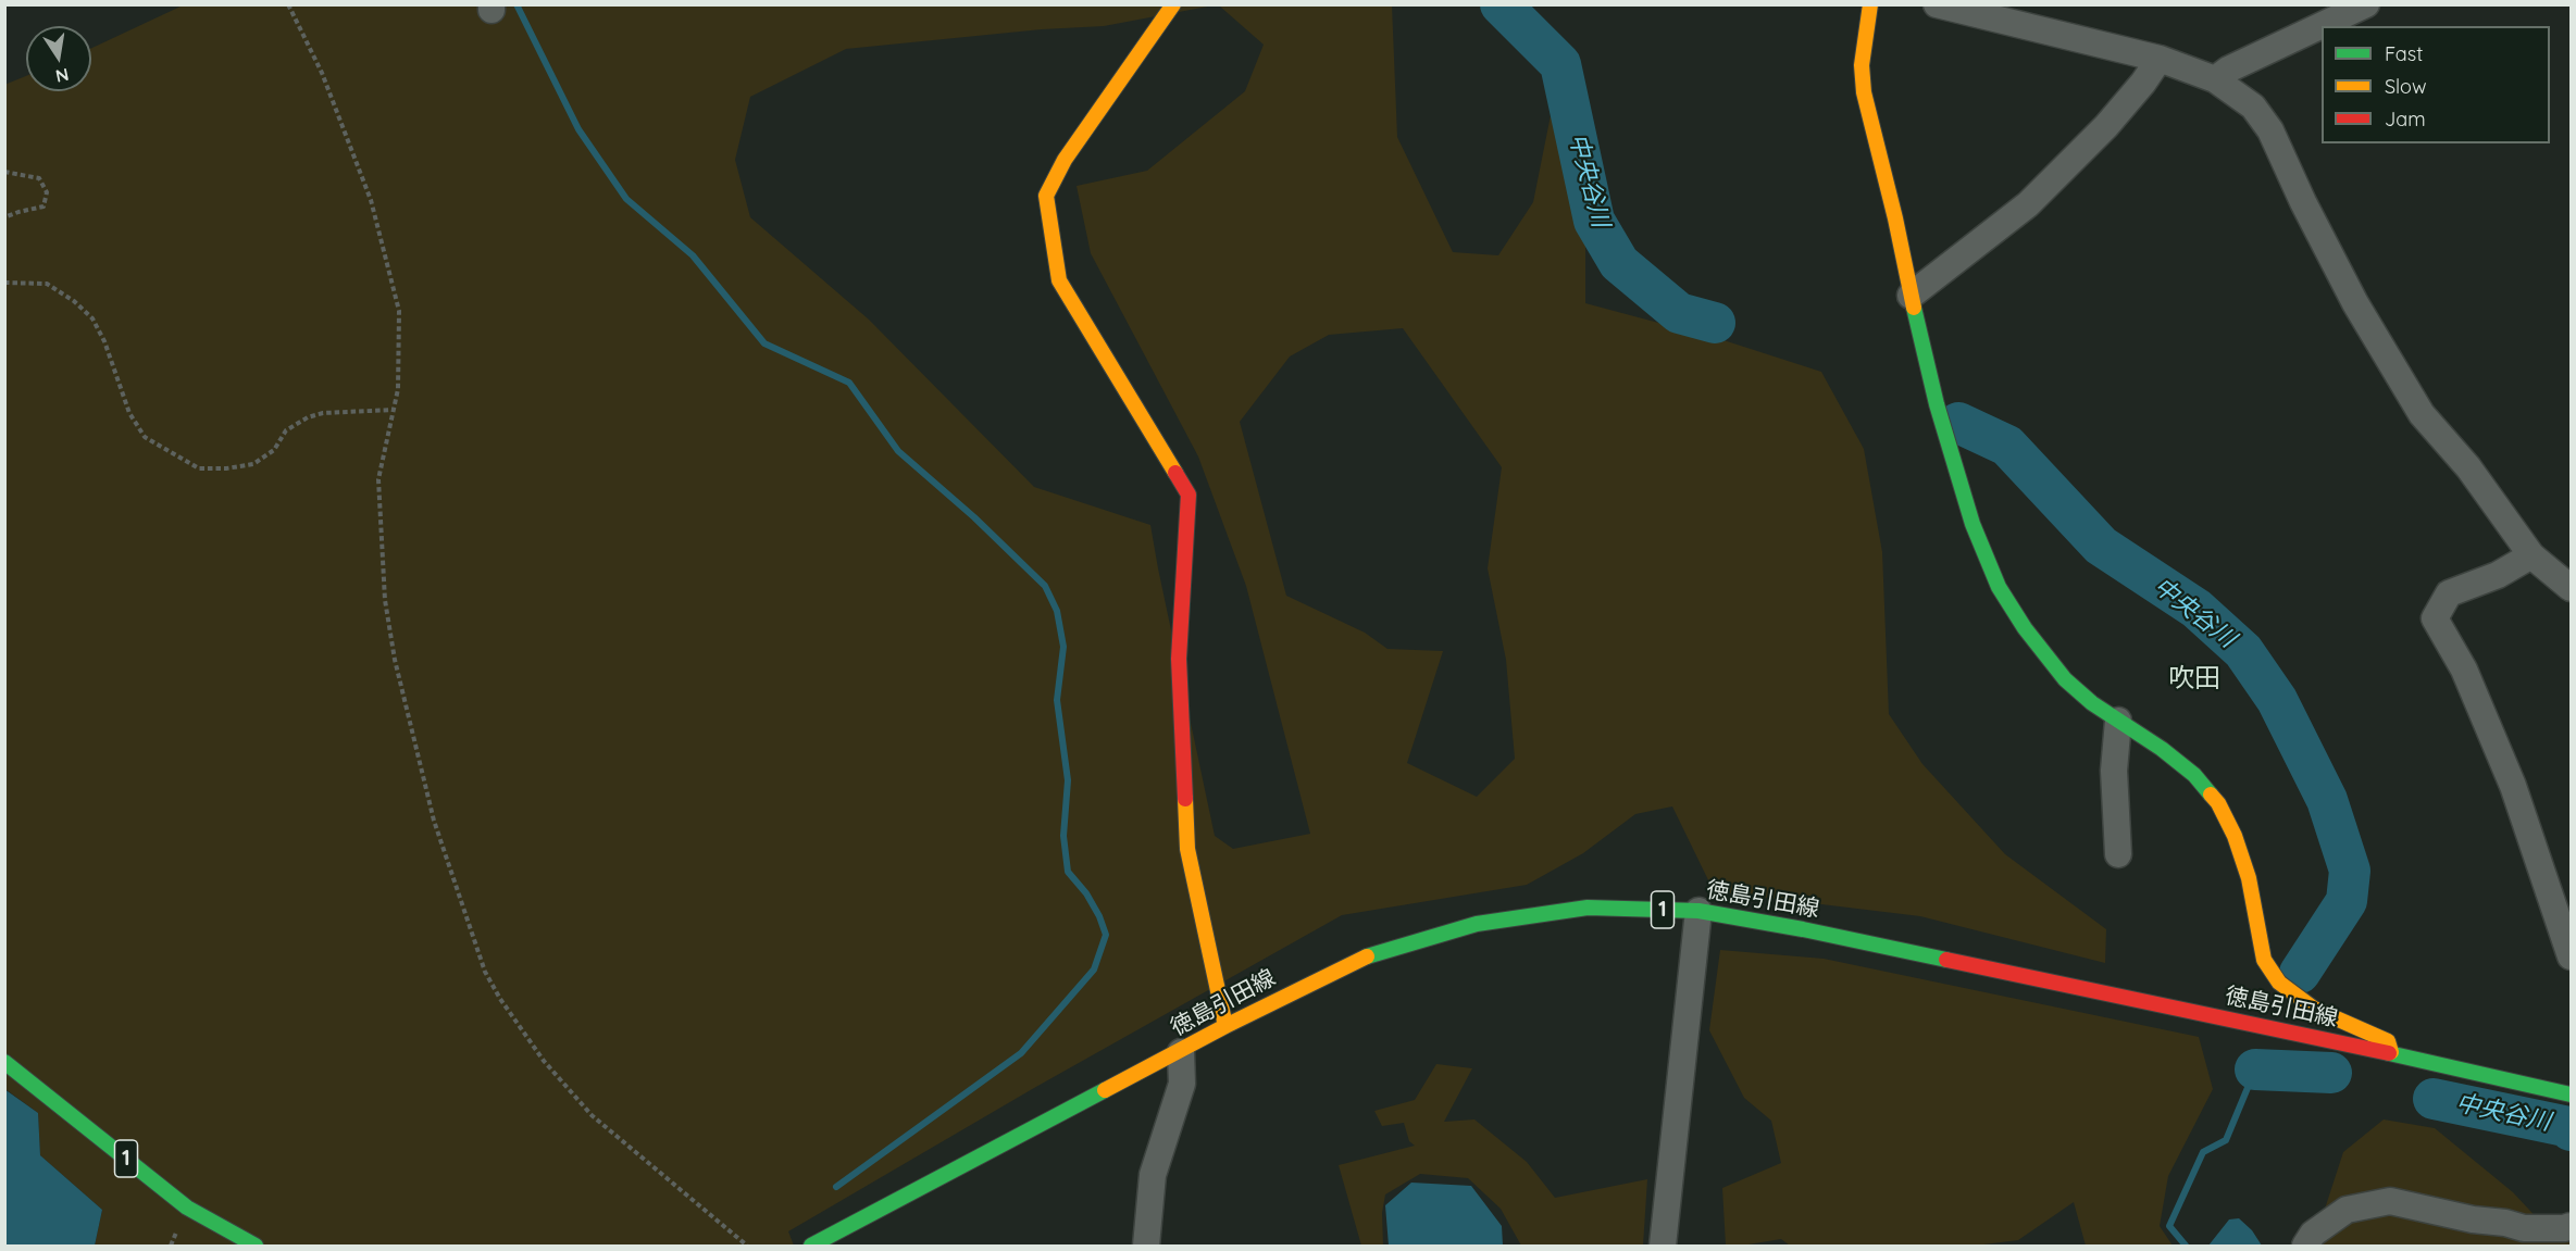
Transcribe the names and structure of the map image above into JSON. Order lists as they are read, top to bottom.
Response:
{
  "streets": {
    "street": ["徳島引田線", "1"]
  },
  "districts": ["吹田"],
  "water": ["中央谷川"],
  "legend": ["Fast", "Slow", "Jam"],
  "north": "bottom"
}
